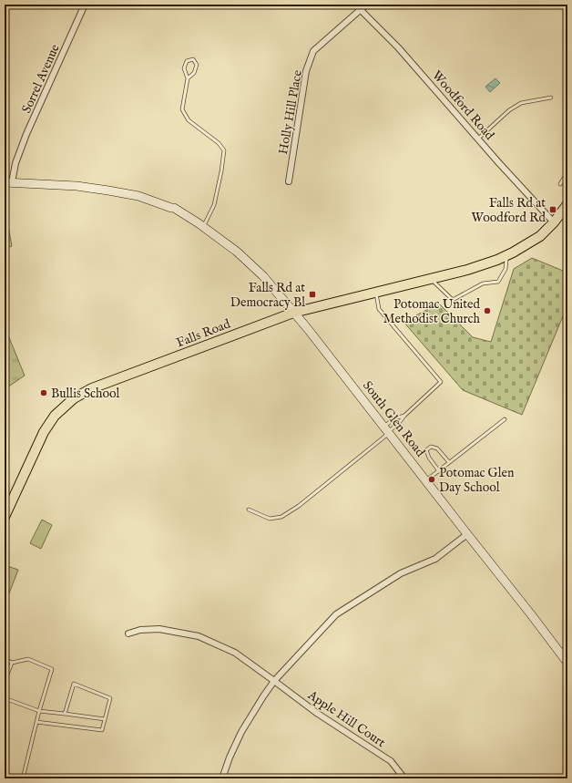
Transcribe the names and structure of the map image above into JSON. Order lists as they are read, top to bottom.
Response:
{
  "streets": {
    "main road": ["Falls Road", "South Glen Road"],
    "street": [
      "Sorrel Avenue",
      "Woodford Road",
      "Holly Hill Place",
      "Apple Hill Court"
    ]
  },
  "crossings": [
    ["Sorrel Avenue", "South Glen Road"],
    ["Woodford Road", "Holly Hill Place"],
    ["Woodford Road", "Falls Road"],
    ["Falls Road", "South Glen Road"]
  ],
  "places": {
    "transit": ["Falls Rd at Woodford Rd", "Falls Rd at Democracy Bl"],
    "other": ["Potomac United Methodist Church", "Bullis School", "Potomac Glen Day School"]
  }
}
